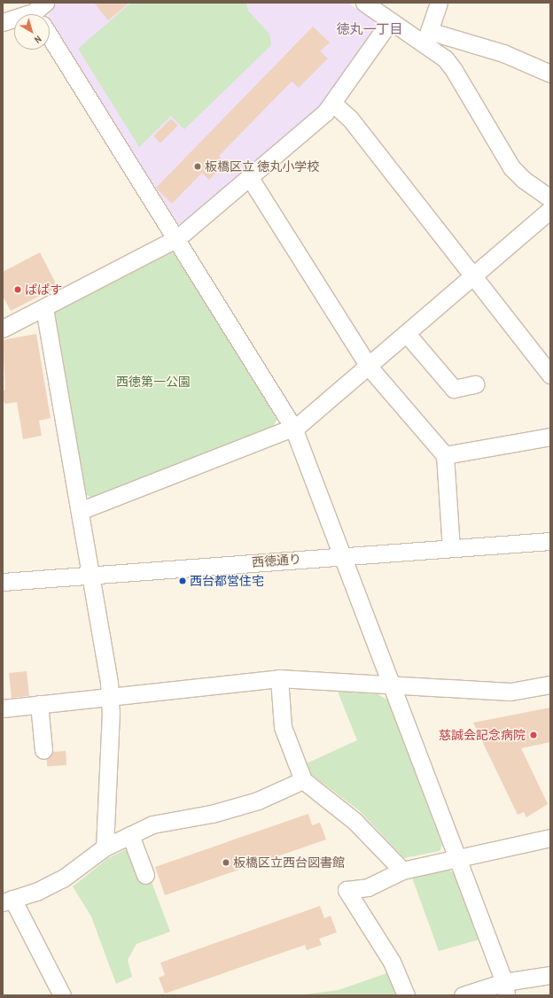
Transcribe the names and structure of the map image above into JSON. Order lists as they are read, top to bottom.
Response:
{
  "streets": {
    "street": ["西徳通り"]
  },
  "districts": ["徳丸一丁目"],
  "parks": ["西徳第一公園"],
  "places": [
    "板橋区立 徳丸小学校",
    "ぱぱす",
    "西台都営住宅",
    "慈誠会記念病院",
    "板橋区立西台図書館"
  ],
  "north": "bottom right"
}
